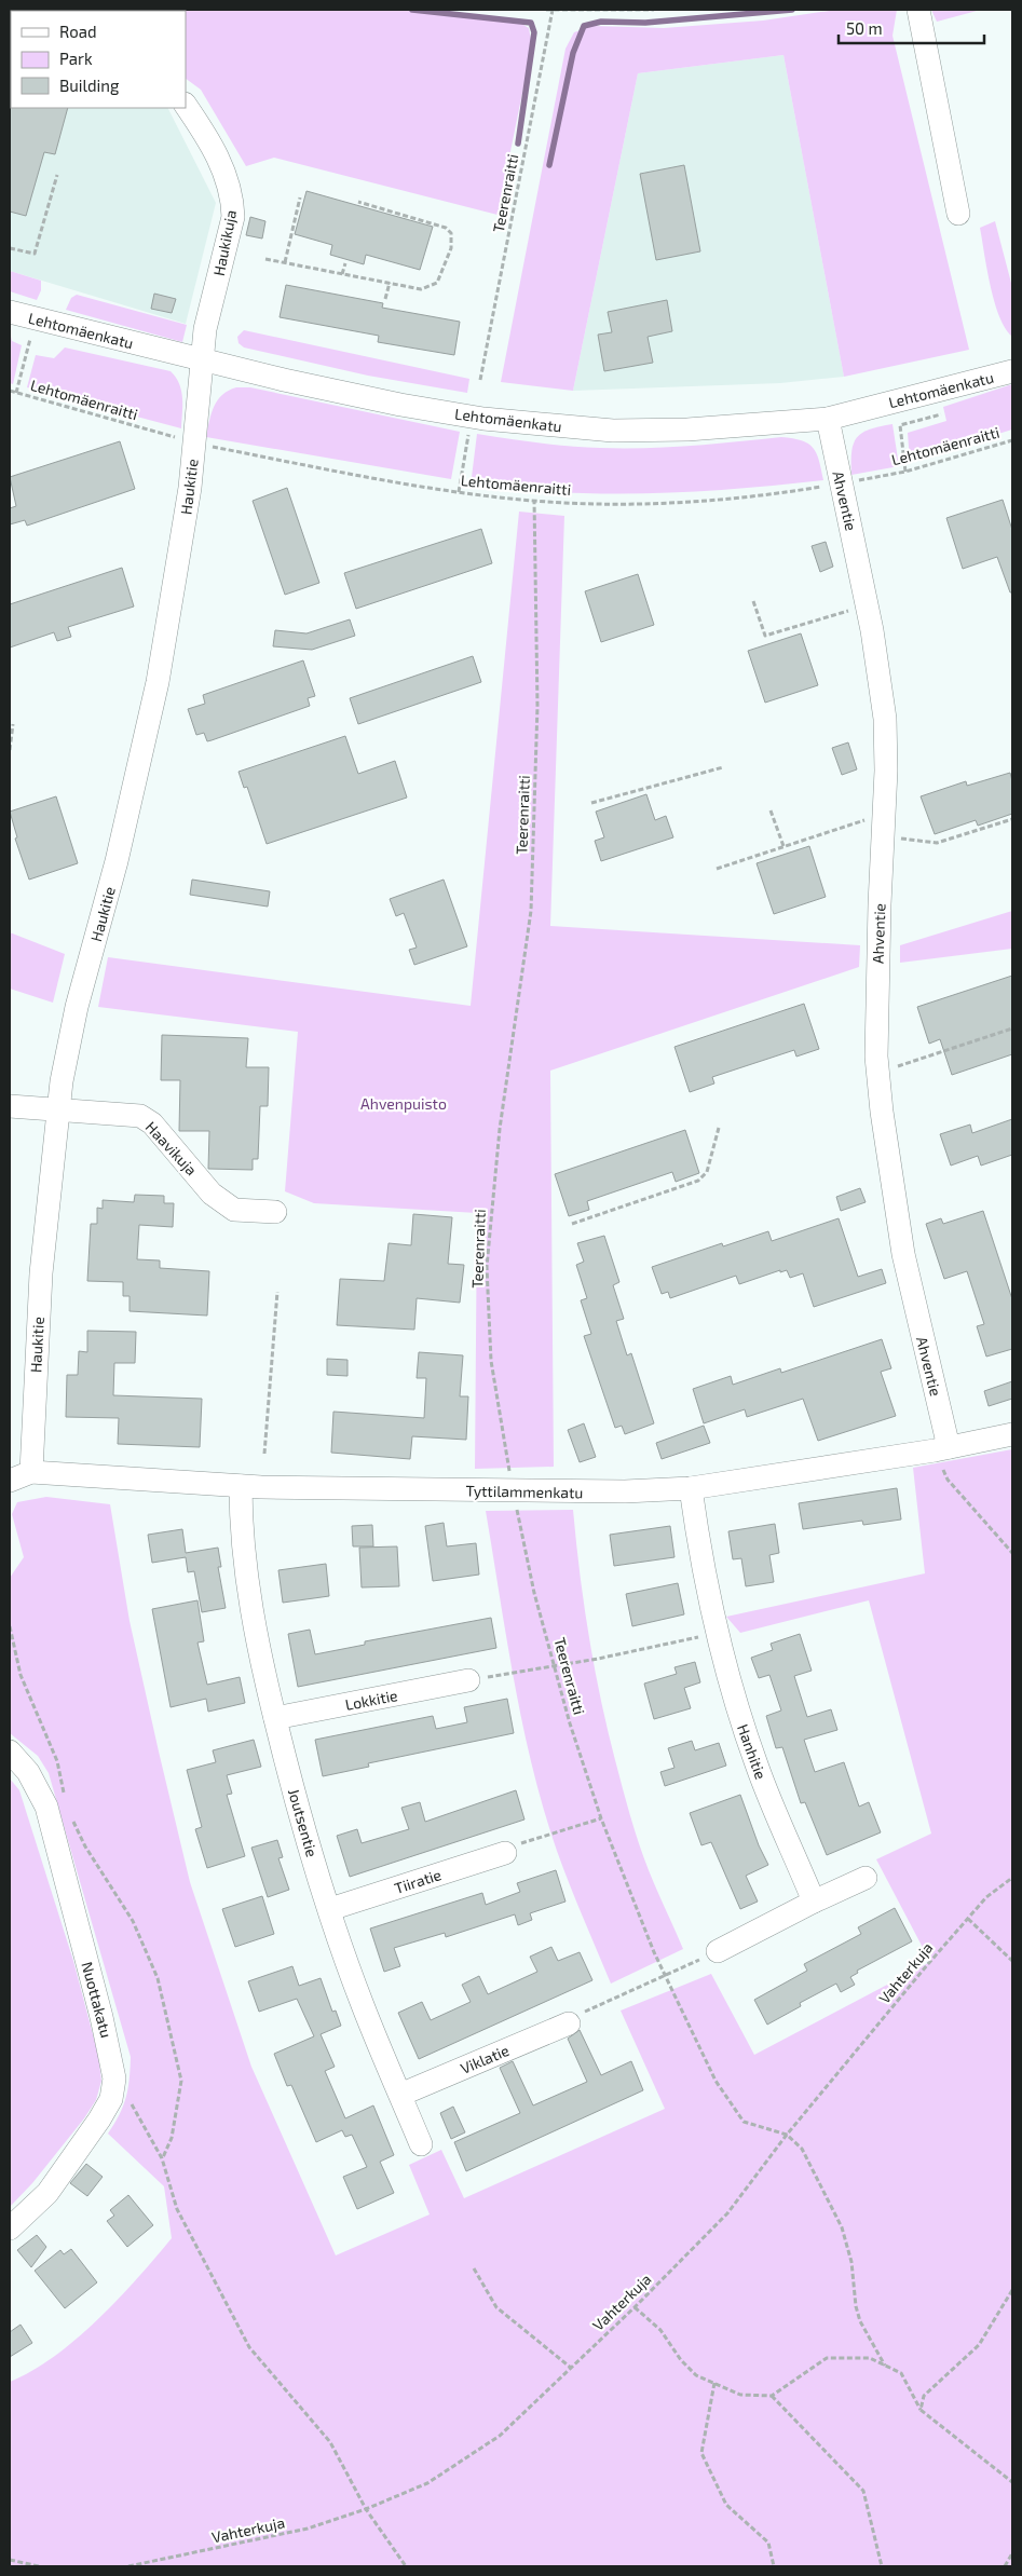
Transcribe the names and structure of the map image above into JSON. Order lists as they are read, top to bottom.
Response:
{
  "streets": {
    "street": [
      "Haukikuja",
      "Lehtomäenkatu",
      "Haukitie",
      "Ahventie",
      "Haavikuja",
      "Tyttilammenkatu",
      "Lokkitie",
      "Hanhitie",
      "Joutsentie",
      "Tiiratie",
      "Nuottakatu",
      "Viklatie"
    ],
    "path": ["Teerenraitti", "Lehtomäenraitti", "Vahterkuja"]
  },
  "crossings": [
    ["Teerenraitti", "Lehtomäenraitti"],
    ["Teerenraitti", "Tyttilammenkatu"],
    ["Teerenraitti", "Vahterkuja"],
    ["Haukikuja", "Lehtomäenkatu"],
    ["Haukikuja", "Haukitie"],
    ["Lehtomäenkatu", "Haukitie"],
    ["Lehtomäenkatu", "Ahventie"],
    ["Haukitie", "Haavikuja"],
    ["Haukitie", "Tyttilammenkatu"],
    ["Ahventie", "Tyttilammenkatu"],
    ["Tyttilammenkatu", "Hanhitie"],
    ["Tyttilammenkatu", "Joutsentie"],
    ["Lokkitie", "Joutsentie"],
    ["Joutsentie", "Tiiratie"],
    ["Joutsentie", "Viklatie"]
  ],
  "parks": ["Ahvenpuisto"],
  "legend": ["Road", "Park", "Building"],
  "scale_bar": "50 m"
}
